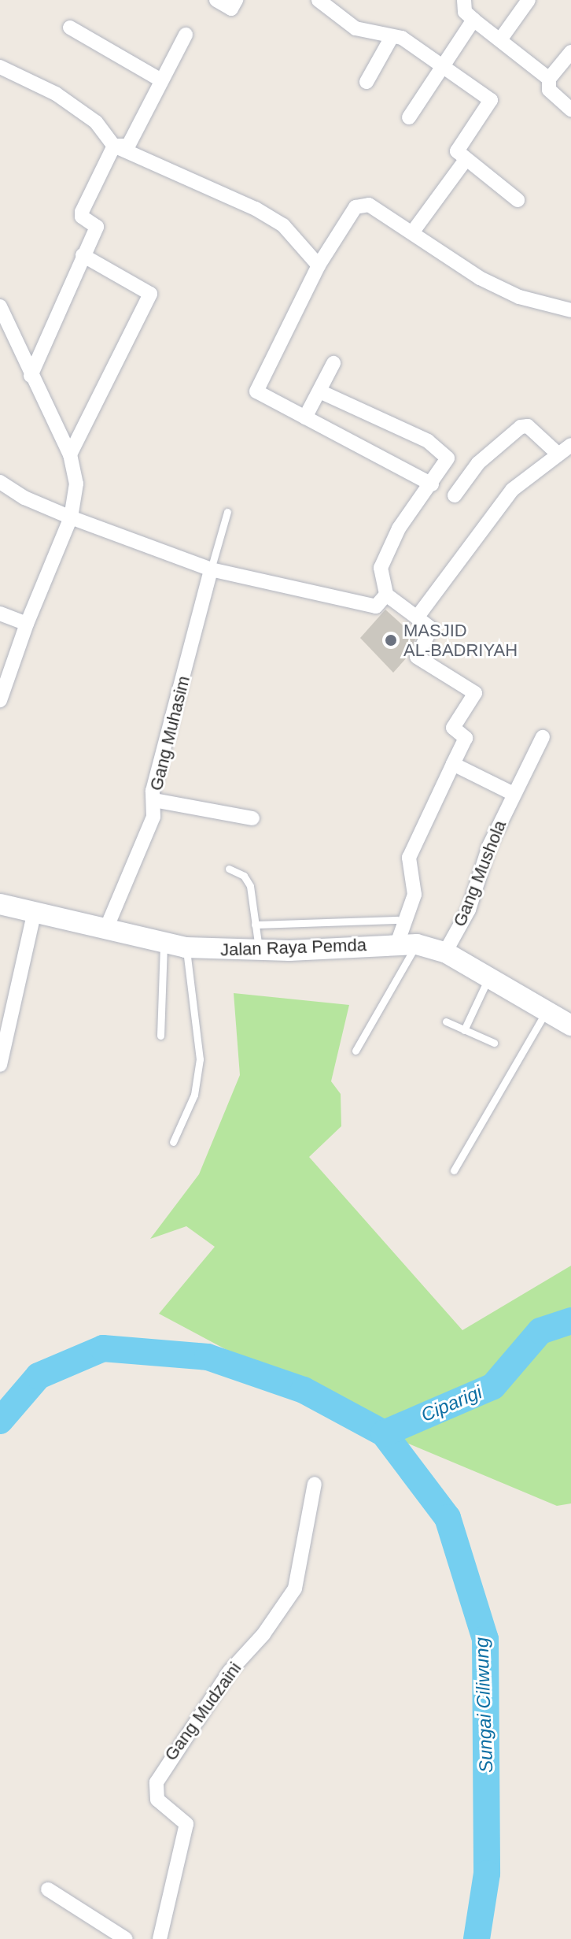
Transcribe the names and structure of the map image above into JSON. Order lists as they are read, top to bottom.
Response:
{
  "streets": {
    "main road": ["Jalan Raya Pemda"],
    "street": ["Gang Muhasim", "Gang Mushola", "Gang Mudzaini"]
  },
  "crossings": [
    ["Gang Muhasim", "Jalan Raya Pemda"],
    ["Gang Mushola", "Jalan Raya Pemda"]
  ],
  "water": ["Ciparigi", "Sungai Ciliwung"],
  "places": ["MASJID AL-BADRIYAH"]
}
